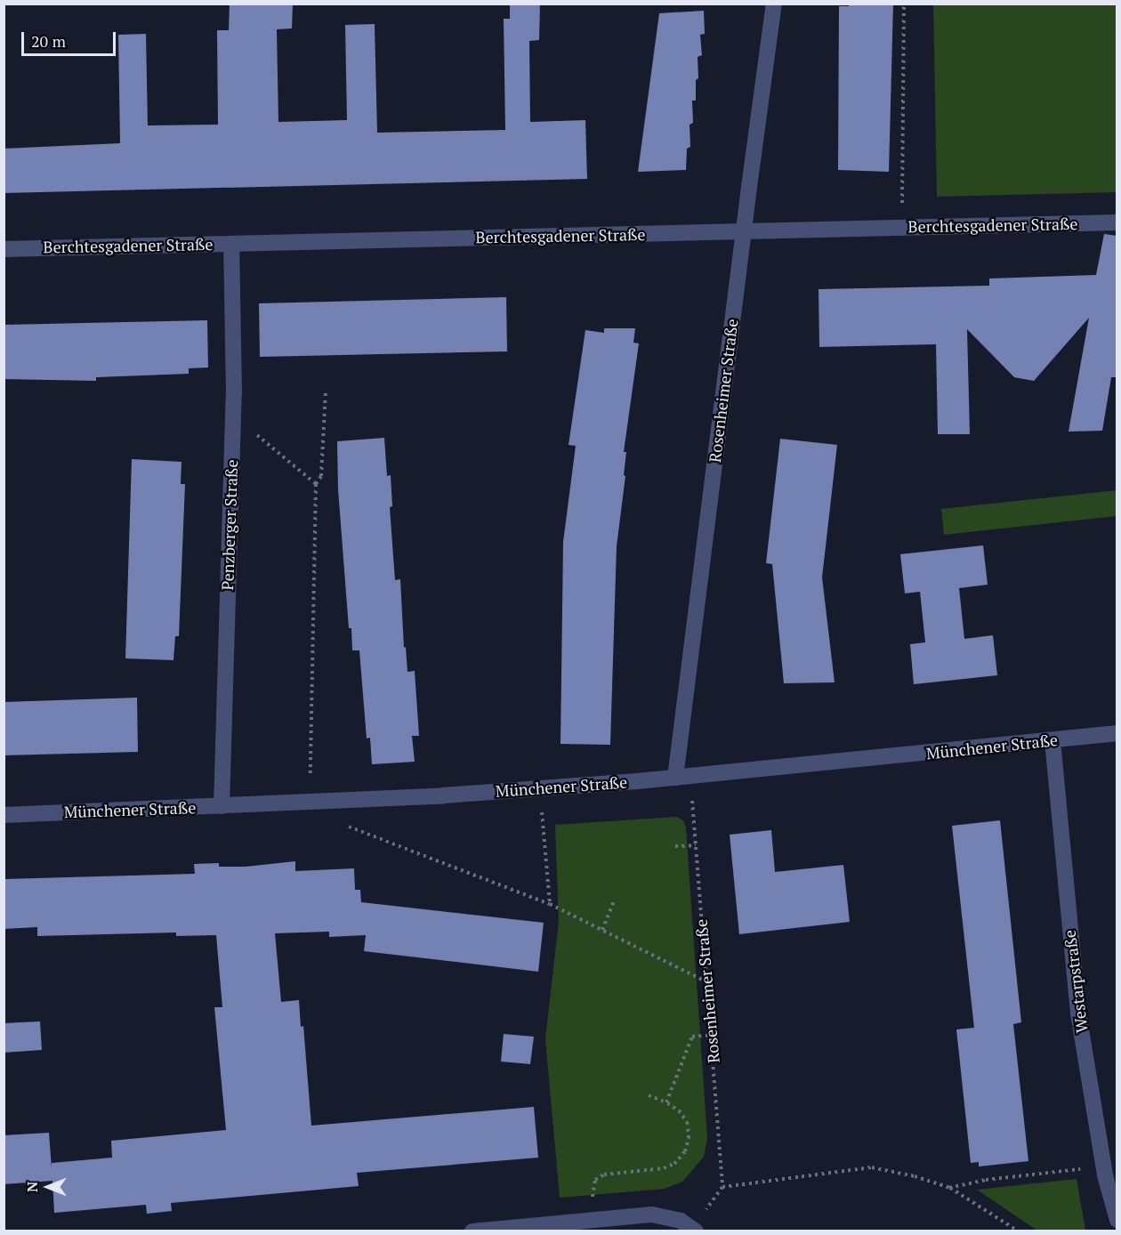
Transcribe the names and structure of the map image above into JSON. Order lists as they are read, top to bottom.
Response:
{
  "streets": {
    "street": [
      "Berchtesgadener Straße",
      "Rosenheimer Straße",
      "Penzberger Straße",
      "Münchener Straße",
      "Westarpstraße"
    ]
  },
  "crossings": [
    ["Berchtesgadener Straße", "Rosenheimer Straße"],
    ["Berchtesgadener Straße", "Penzberger Straße"],
    ["Rosenheimer Straße", "Münchener Straße"],
    ["Penzberger Straße", "Münchener Straße"],
    ["Münchener Straße", "Westarpstraße"]
  ],
  "scale_bar": "20 m",
  "north": "left"
}
